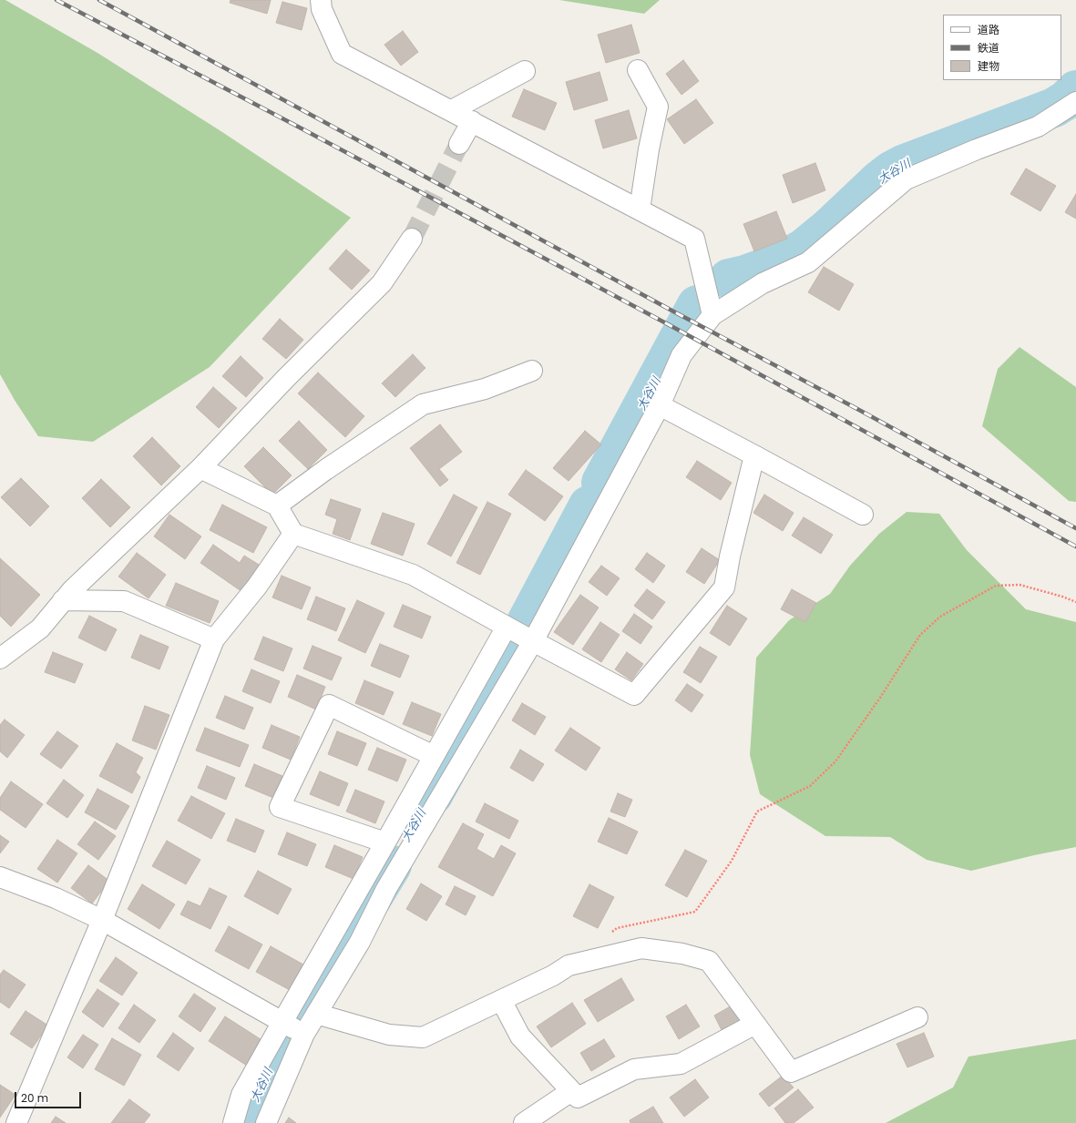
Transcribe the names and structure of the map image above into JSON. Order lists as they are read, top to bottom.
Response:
{
  "water": ["大谷川"],
  "legend": ["道路", "鉄道", "建物"],
  "scale_bar": "20 m"
}
